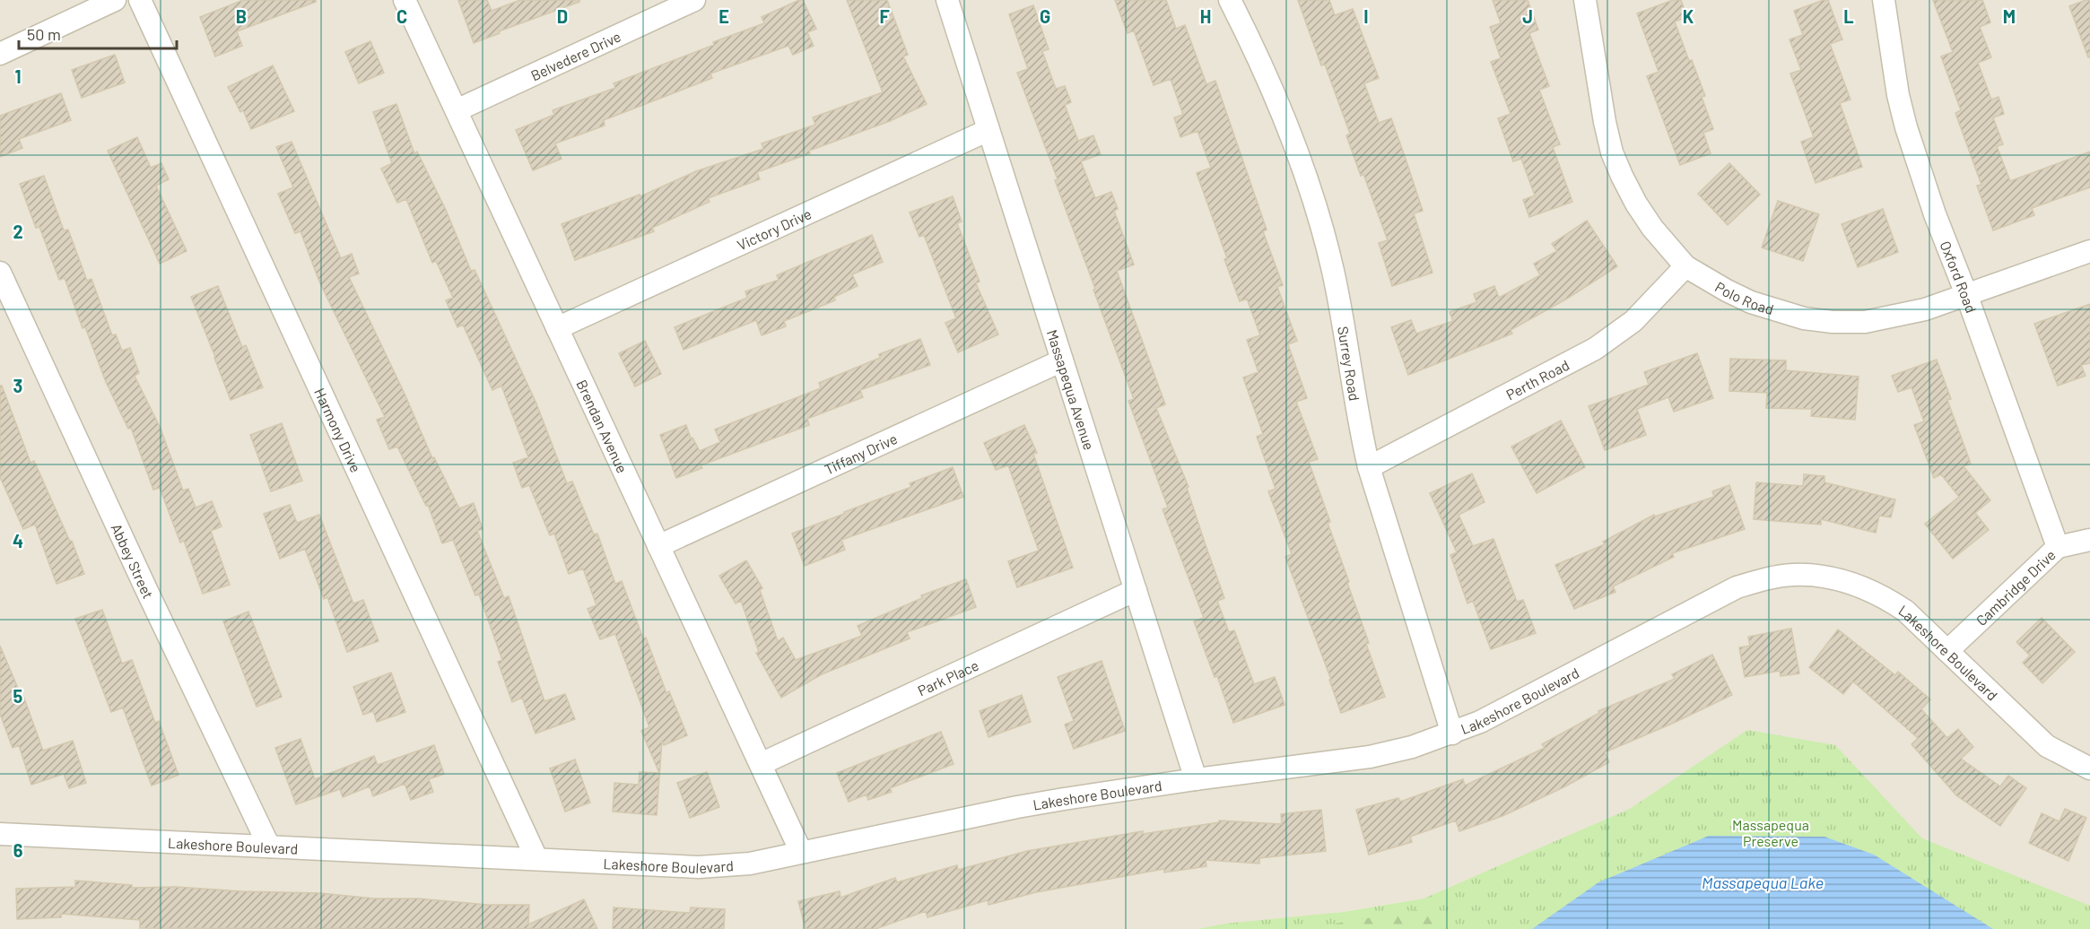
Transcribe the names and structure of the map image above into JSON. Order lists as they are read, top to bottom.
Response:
{
  "streets": {
    "street": [
      "Belvedere Drive",
      "Victory Drive",
      "Oxford Road",
      "Polo Road",
      "Surrey Road",
      "Perth Road",
      "Massapequa Avenue",
      "Brendan Avenue",
      "Harmony Drive",
      "Tiffany Drive",
      "Abbey Street",
      "Cambridge Drive",
      "Lakeshore Boulevard",
      "Park Place"
    ]
  },
  "crossings": [
    ["Belvedere Drive", "Brendan Avenue"],
    ["Victory Drive", "Massapequa Avenue"],
    ["Victory Drive", "Brendan Avenue"],
    ["Oxford Road", "Polo Road"],
    ["Oxford Road", "Cambridge Drive"],
    ["Polo Road", "Perth Road"],
    ["Surrey Road", "Perth Road"],
    ["Surrey Road", "Lakeshore Boulevard"],
    ["Massapequa Avenue", "Tiffany Drive"],
    ["Massapequa Avenue", "Lakeshore Boulevard"],
    ["Massapequa Avenue", "Park Place"],
    ["Brendan Avenue", "Tiffany Drive"],
    ["Brendan Avenue", "Lakeshore Boulevard"],
    ["Brendan Avenue", "Park Place"],
    ["Harmony Drive", "Lakeshore Boulevard"],
    ["Abbey Street", "Lakeshore Boulevard"],
    ["Cambridge Drive", "Lakeshore Boulevard"]
  ],
  "water": ["Massapequa Lake"],
  "parks": ["Massapequa Preserve"],
  "scale_bar": "50 m",
  "grid": {
    "columns": [
      "B",
      "C",
      "D",
      "E",
      "F",
      "G",
      "H",
      "I",
      "J",
      "K",
      "L",
      "M"
    ],
    "rows": [
      "1",
      "2",
      "3",
      "4",
      "5",
      "6"
    ]
  }
}
